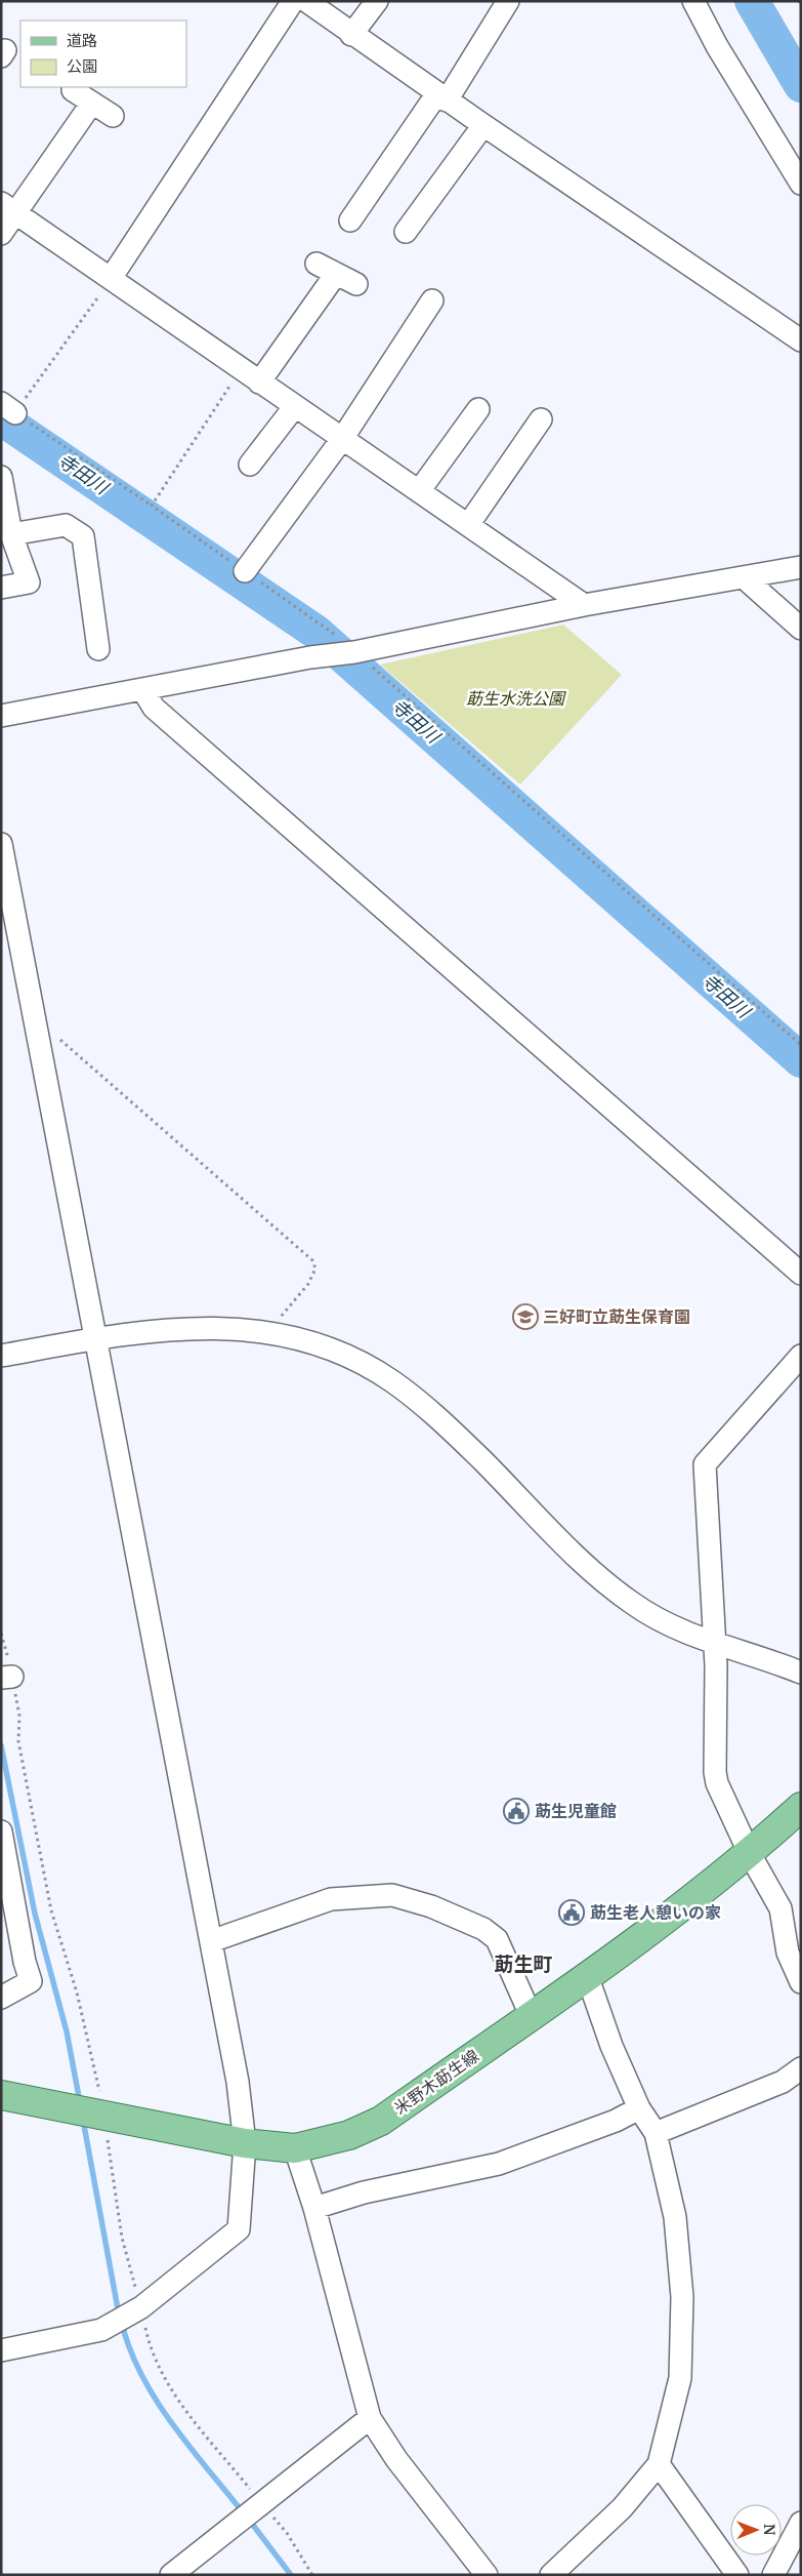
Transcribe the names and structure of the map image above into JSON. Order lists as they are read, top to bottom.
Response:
{
  "streets": {
    "main road": ["米野木莇生線"]
  },
  "districts": ["莇生町"],
  "water": ["寺田川"],
  "parks": ["莇生水洗公園"],
  "places": {
    "school or university": ["三好町立莇生保育園"],
    "public building": ["莇生児童館", "莇生老人憩いの家"]
  },
  "legend": ["道路", "公園"],
  "north": "right"
}
